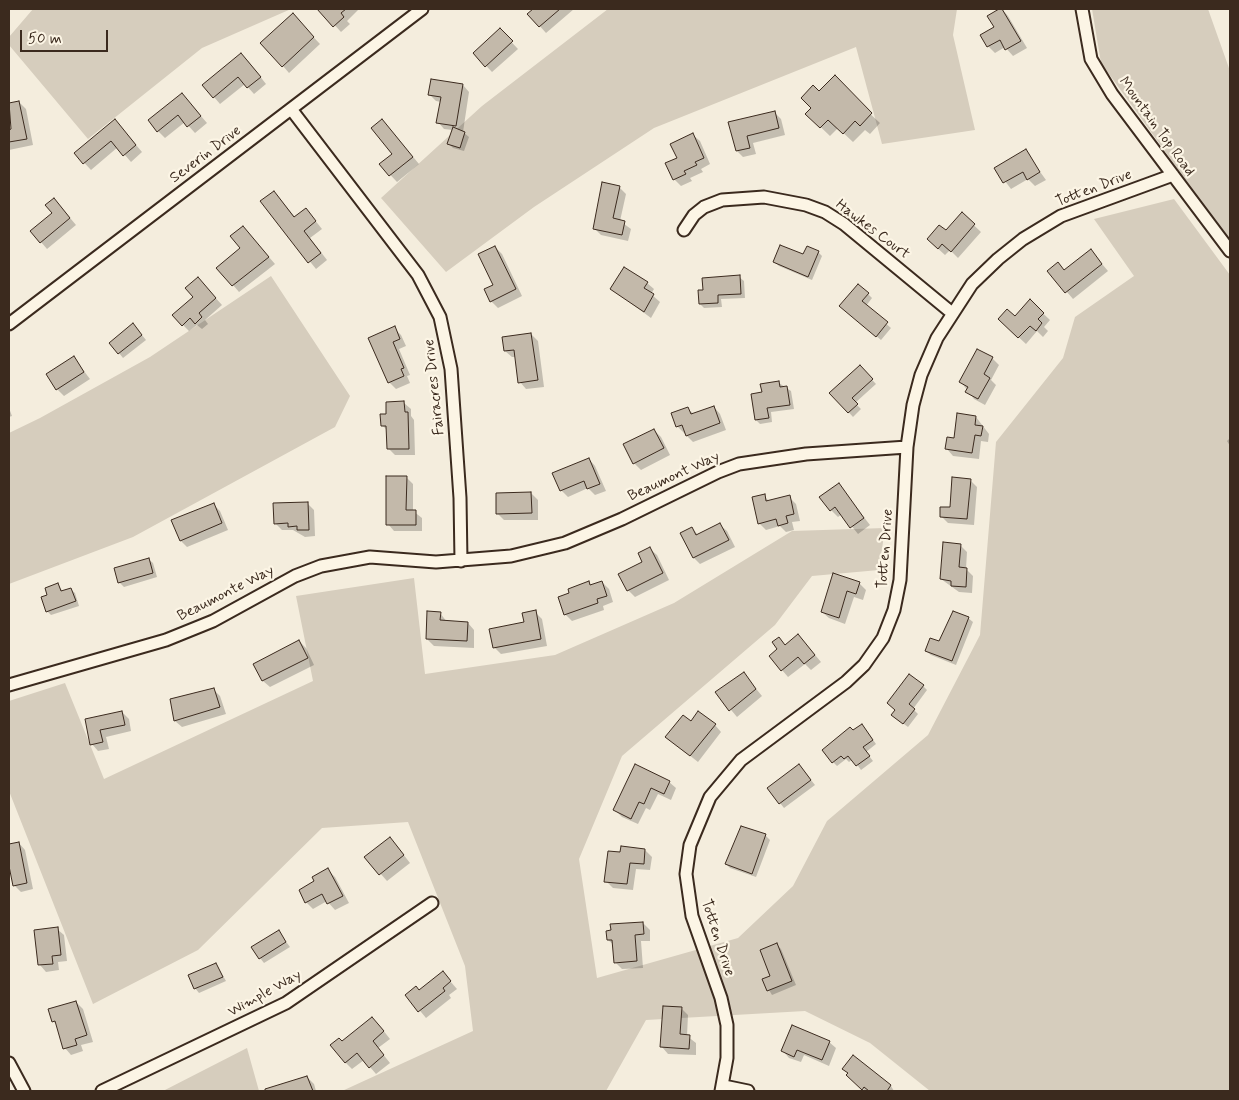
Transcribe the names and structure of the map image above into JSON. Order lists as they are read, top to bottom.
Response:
{
  "streets": {
    "street": [
      "Mountain Top Road",
      "Severin Drive",
      "Totten Drive",
      "Hawkes Court",
      "Fairacres Drive",
      "Beaumont Way",
      "Beaumonte Way",
      "Wimple Way"
    ]
  },
  "crossings": [
    ["Mountain Top Road", "Totten Drive"],
    ["Severin Drive", "Fairacres Drive"],
    ["Totten Drive", "Hawkes Court"],
    ["Totten Drive", "Beaumont Way"],
    ["Fairacres Drive", "Beaumont Way"],
    ["Fairacres Drive", "Beaumonte Way"],
    ["Beaumont Way", "Beaumonte Way"]
  ],
  "scale_bar": "50 m"
}
